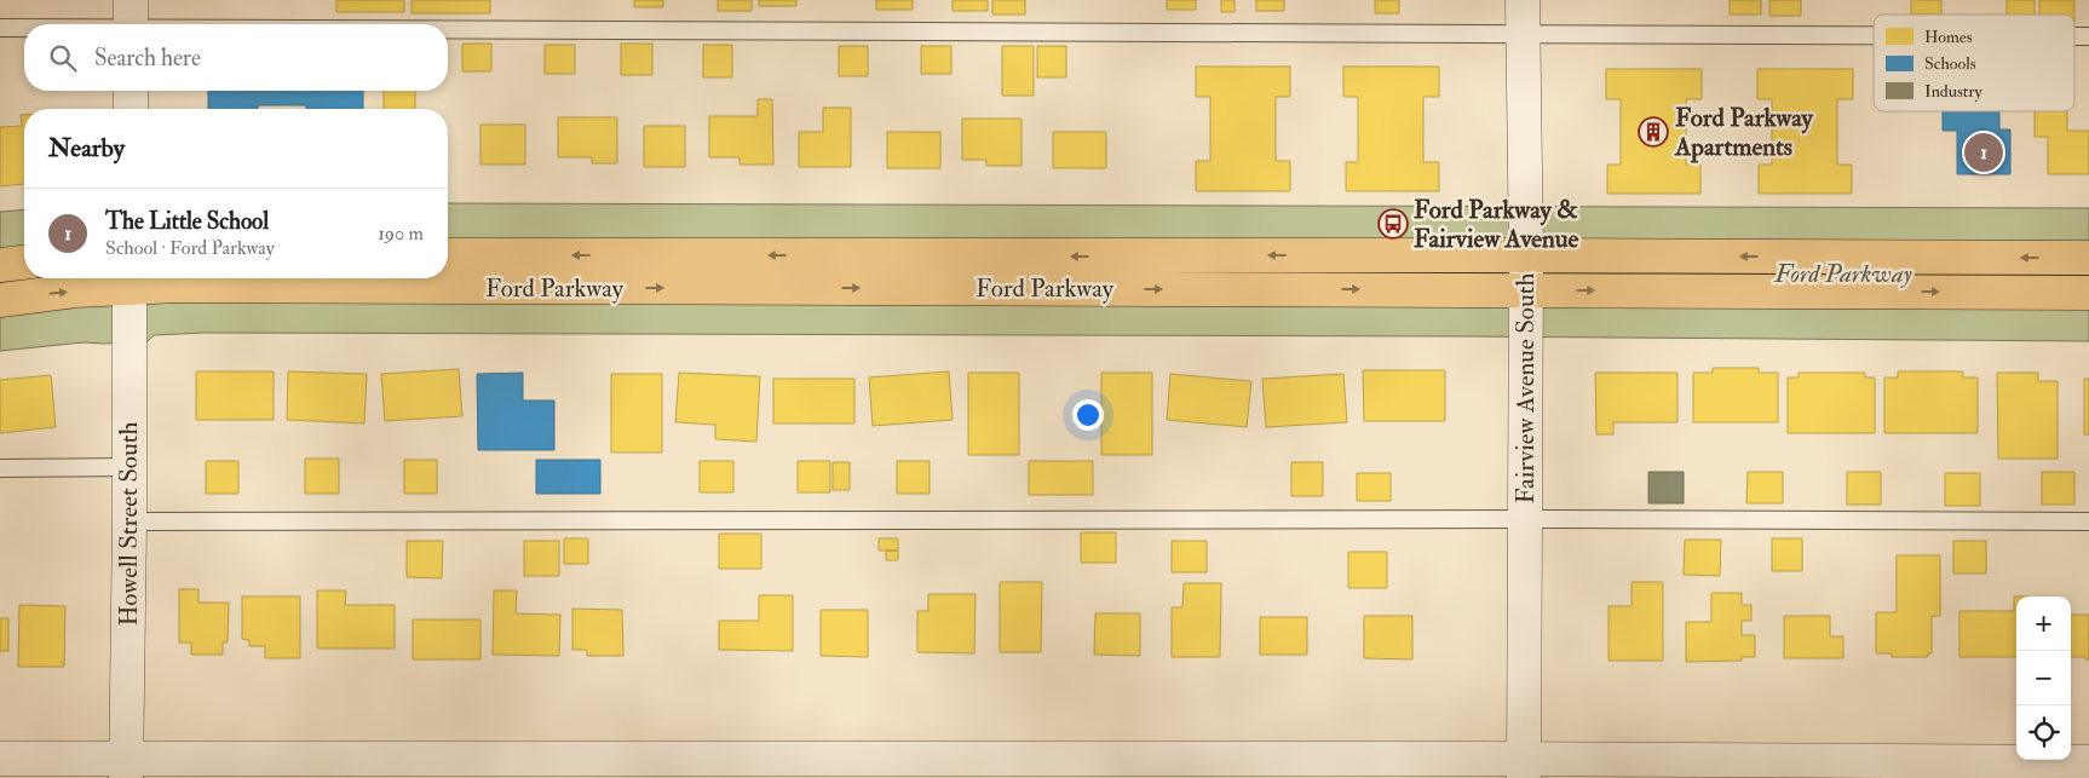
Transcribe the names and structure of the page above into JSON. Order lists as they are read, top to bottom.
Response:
{
  "streets": {
    "main road": ["Ford Parkway"],
    "street": ["Fairview Avenue South", "Howell Street South"]
  },
  "crossings": [
    ["Ford Parkway", "Fairview Avenue South"],
    ["Ford Parkway", "Howell Street South"]
  ],
  "parks": ["Ford Parkway"],
  "places": {
    "building": ["Ford Parkway Apartments"],
    "bus stop": ["Ford Parkway & Fairview Avenue"]
  },
  "legend": ["Homes", "Schools", "Industry"],
  "page": {
    "search": "Search here",
    "heading": "Nearby",
    "pins": "1",
    "list": [
      {
        "mark": "1",
        "name": "The Little School",
        "note": "School · Ford Parkway",
        "value": "190 m"
      }
    ],
    "map_buttons": ["+", "−"]
  }
}
